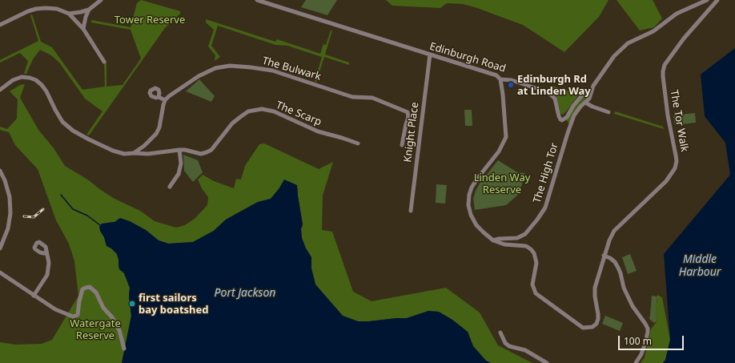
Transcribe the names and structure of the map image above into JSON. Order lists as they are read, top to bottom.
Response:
{
  "streets": {
    "street": [
      "Edinburgh Road",
      "The Bulwark",
      "The Scarp",
      "The Tor Walk",
      "Knight Place",
      "The High Tor"
    ]
  },
  "crossings": [
    ["Edinburgh Road", "Knight Place"],
    ["Edinburgh Road", "The High Tor"],
    ["The Tor Walk", "The High Tor"]
  ],
  "water": ["Middle Harbour", "Port Jackson"],
  "parks": ["Tower Reserve", "Linden Way Reserve", "Watergate Reserve"],
  "places": ["Edinburgh Rd at Linden Way", "first sailors bay boatshed"],
  "scale_bar": "100 m"
}
